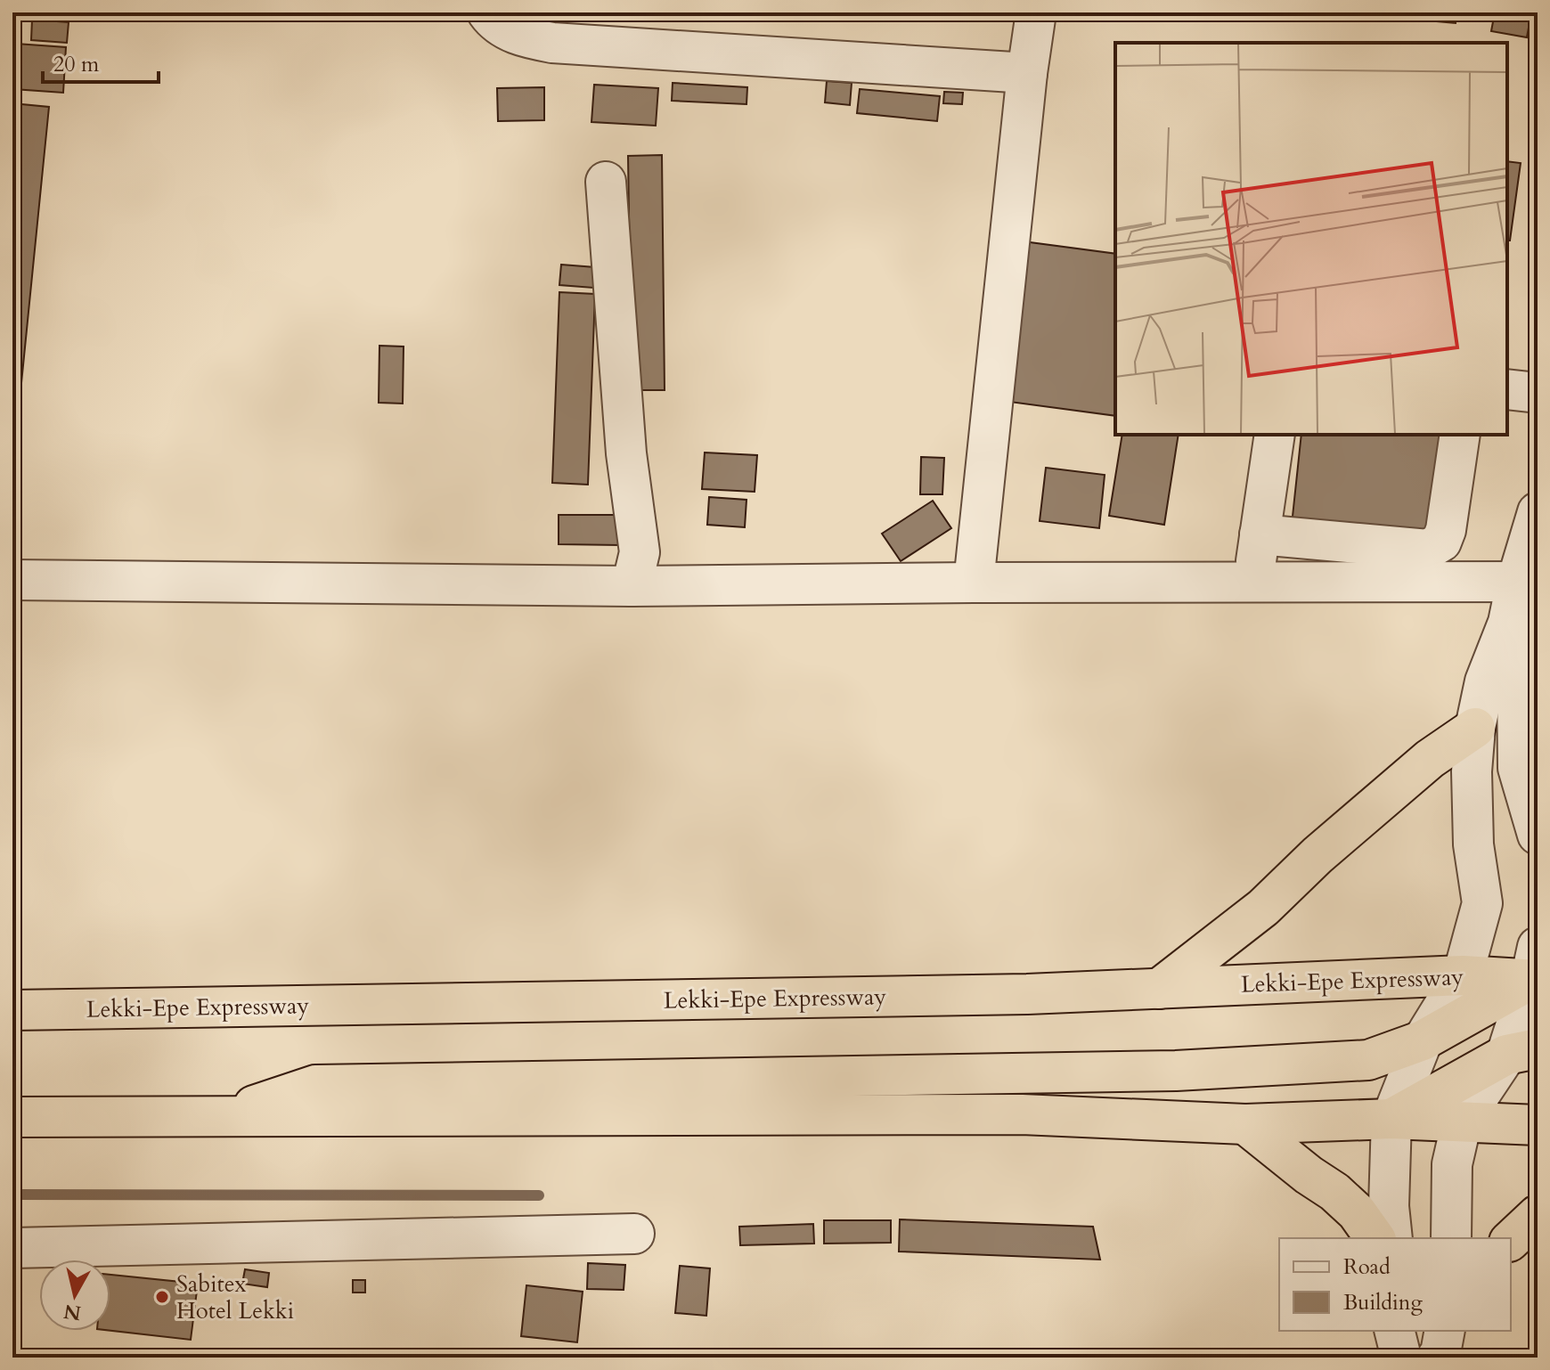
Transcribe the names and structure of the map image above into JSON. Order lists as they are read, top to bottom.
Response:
{
  "streets": {
    "highway": ["Lekki-Epe Expressway"]
  },
  "places": ["Sabitex Hotel Lekki"],
  "legend": ["Road", "Building"],
  "scale_bar": "20 m",
  "north": "bottom"
}
